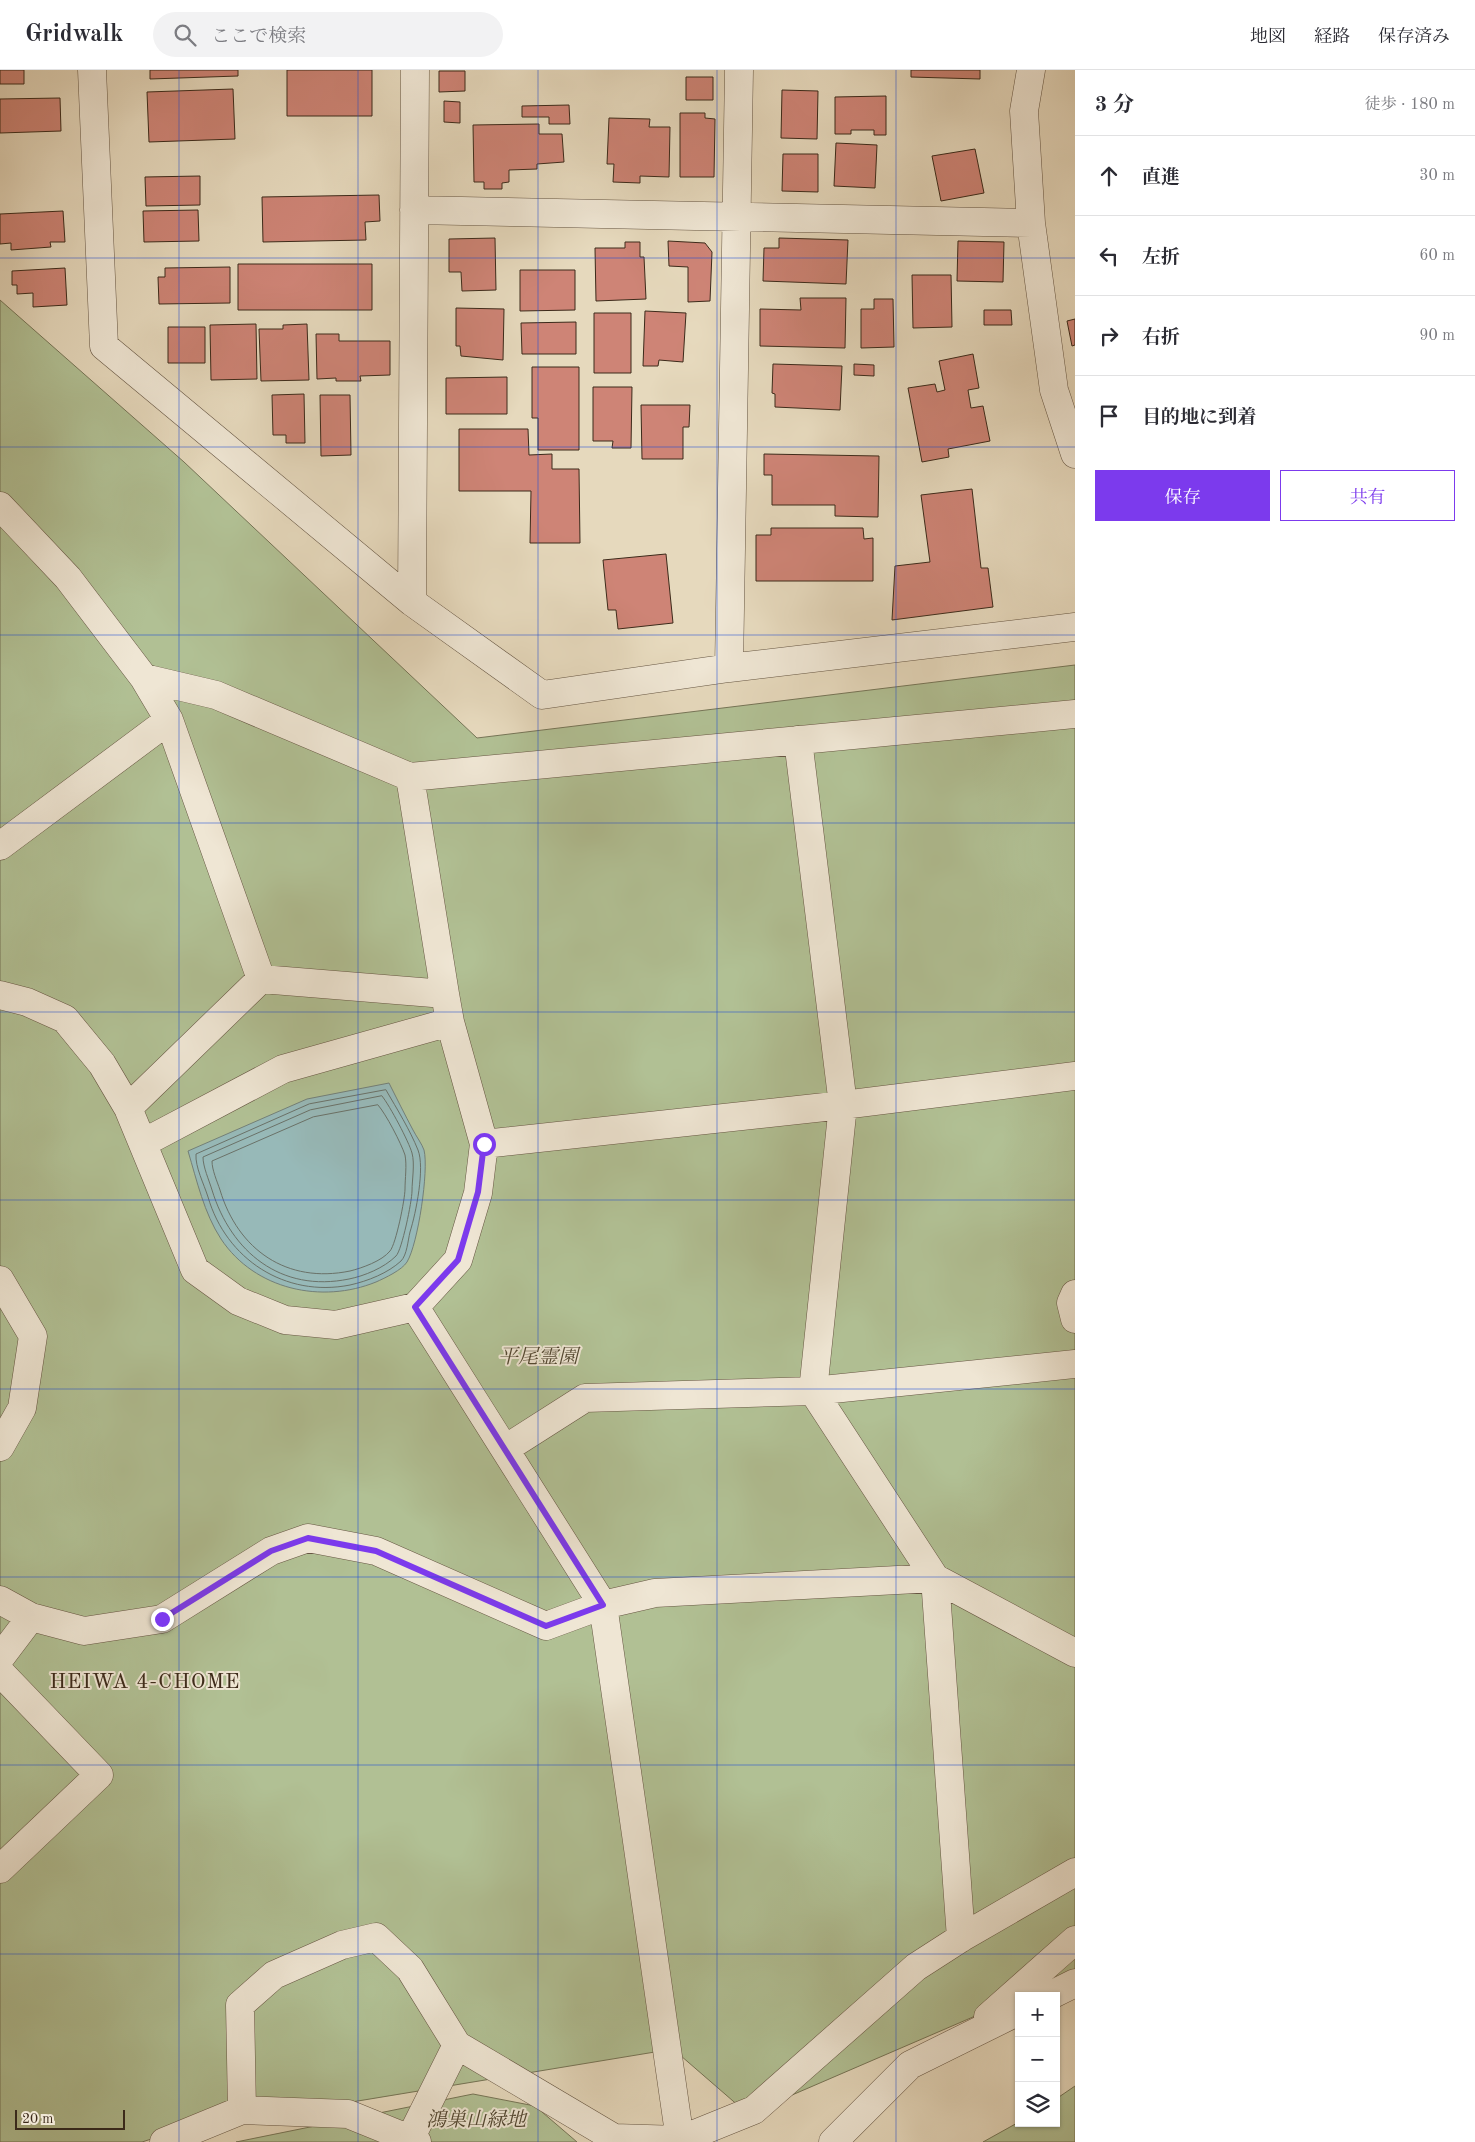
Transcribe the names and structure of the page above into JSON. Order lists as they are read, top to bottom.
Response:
{
  "districts": ["HEIWA 4-CHOME"],
  "parks": ["平尾霊園", "鴻巣山緑地"],
  "scale_bar": "20 m",
  "page": {
    "header": "Gridwalk",
    "search": "ここで検索",
    "nav": ["地図", "経路", "保存済み"],
    "heading": ["3 分", "徒歩 · 180 m"],
    "list": [
      ["直進", "30 m"],
      ["左折", "60 m"],
      ["右折", "90 m"],
      "目的地に到着"
    ],
    "buttons": ["保存", "共有"],
    "map_buttons": ["+", "−"],
    "scale": "20 m"
  }
}
